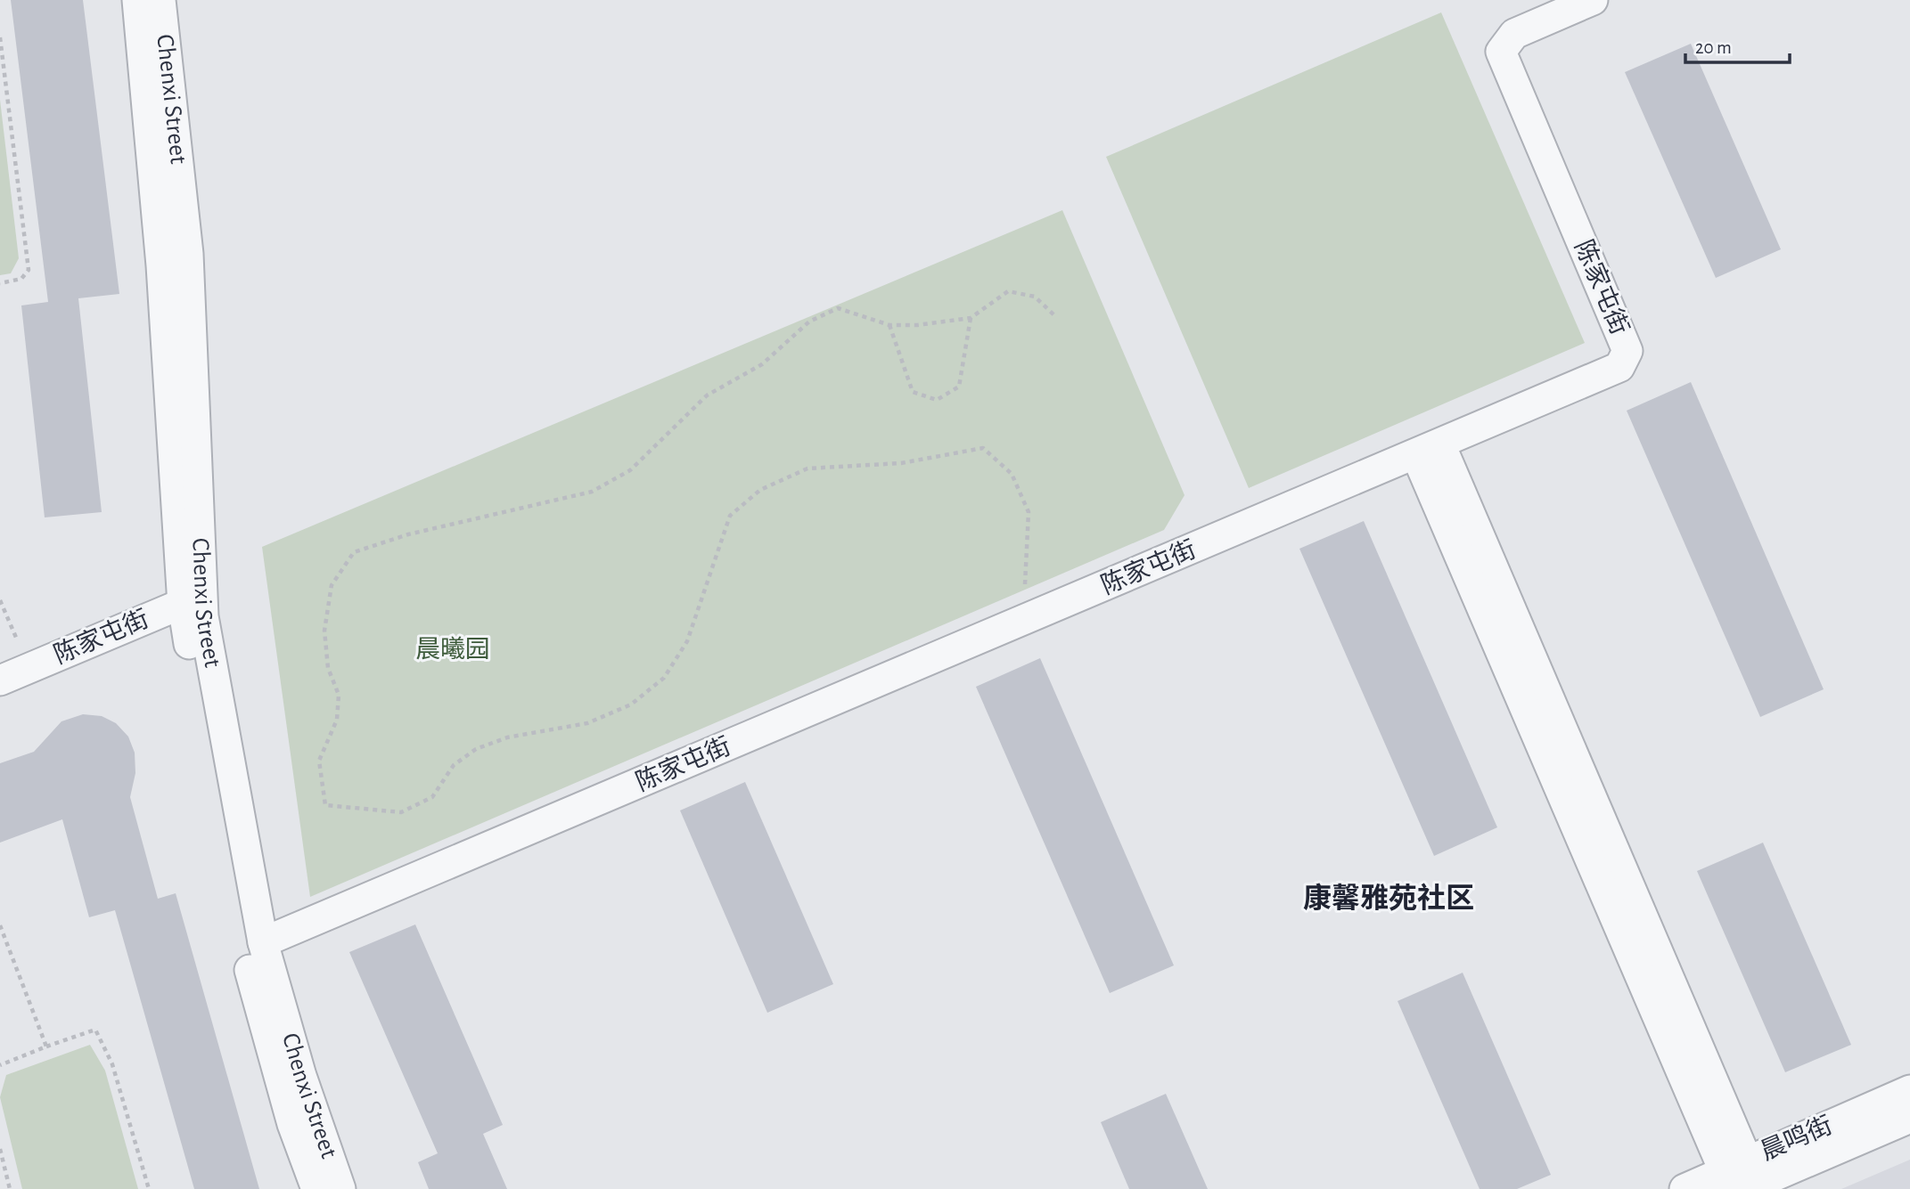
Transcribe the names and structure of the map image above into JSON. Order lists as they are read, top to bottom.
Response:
{
  "streets": {
    "street": ["Chenxi Street", "陈家屯街", "晨鸣街"]
  },
  "crossings": [
    ["Chenxi Street", "陈家屯街"]
  ],
  "districts": ["康馨雅苑社区"],
  "parks": ["晨曦园"],
  "scale_bar": "20 m"
}
